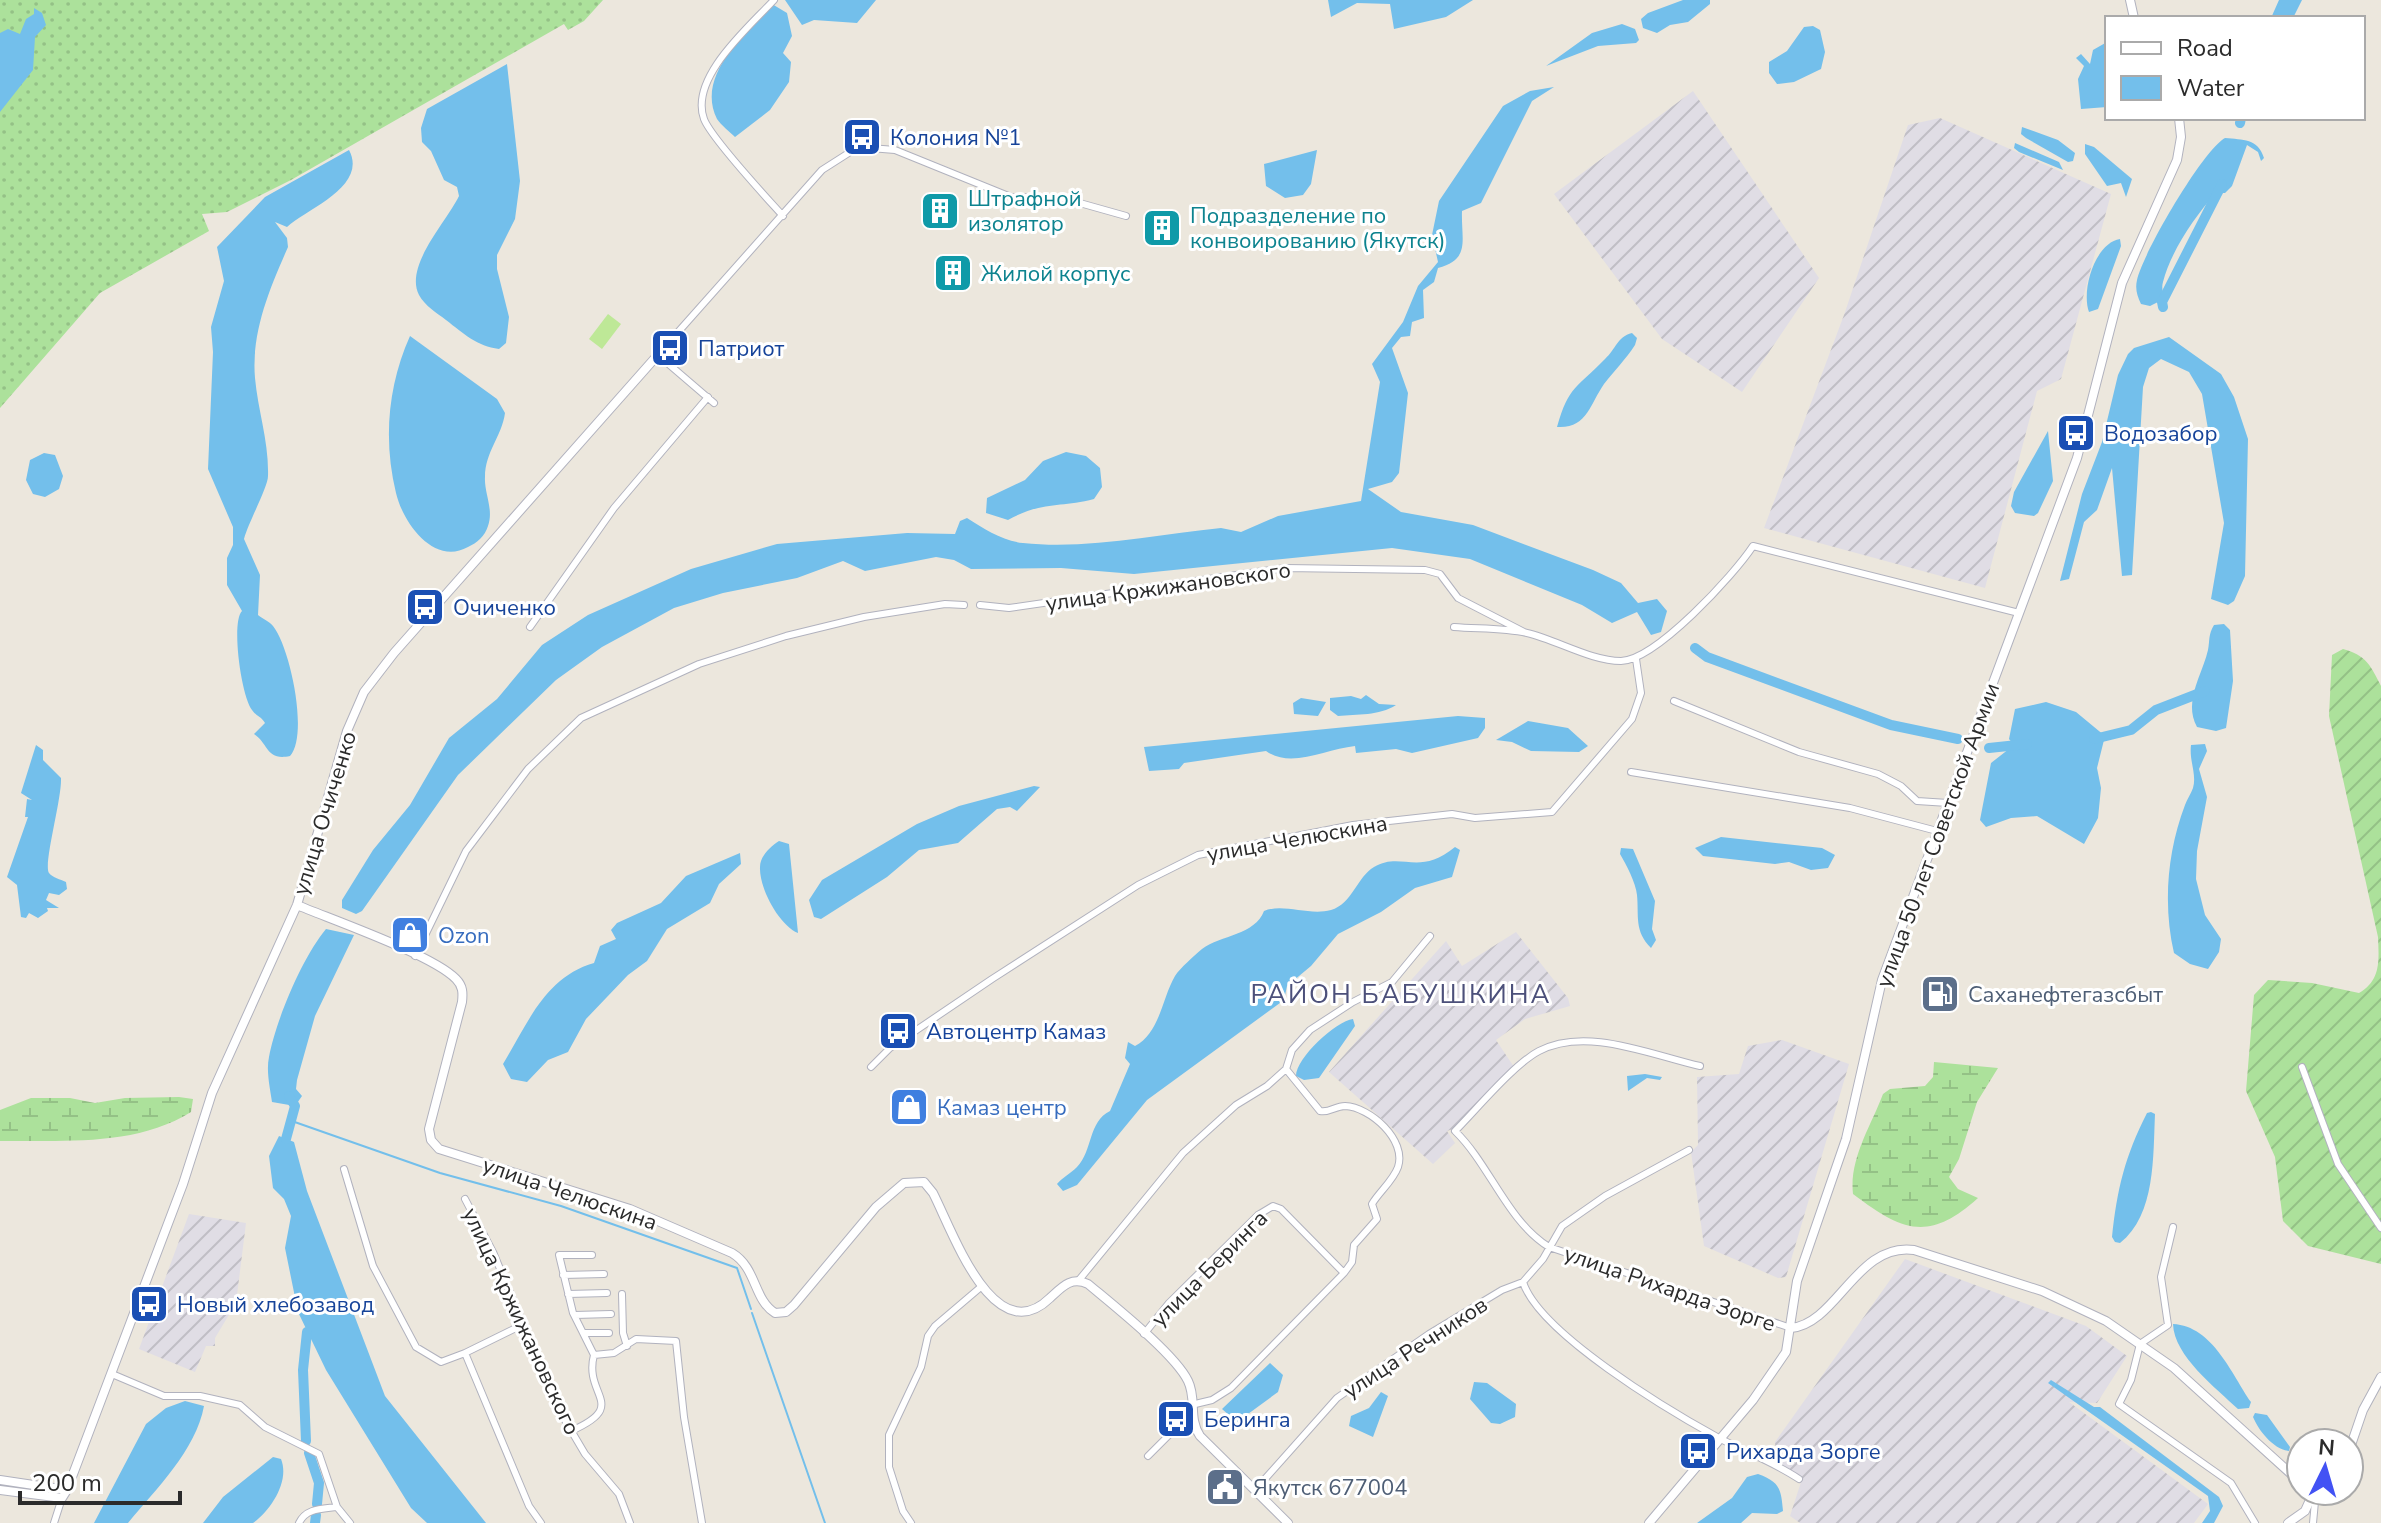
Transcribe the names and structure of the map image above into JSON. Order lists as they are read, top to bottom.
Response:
{
  "streets": {
    "street": [
      "улица Кржижановского",
      "улица Очиченко",
      "улица 50 лет Советской Армии",
      "улица Челюскина",
      "улица Беринга",
      "улица Рихарда Зорге",
      "улица Речников"
    ]
  },
  "crossings": [
    ["улица Кржижановского", "улица Челюскина"],
    ["улица 50 лет Советской Армии", "улица Рихарда Зорге"],
    ["улица Челюскина", "улица Беринга"],
    ["улица Рихарда Зорге", "улица Речников"]
  ],
  "districts": ["РАЙОН БАБУШКИНА"],
  "places": {
    "bus stop": [
      "Колония №1",
      "Патриот",
      "Водозабор",
      "Очиченко",
      "Автоцентр Камаз",
      "Новый хлебозавод",
      "Беринга",
      "Рихарда Зорге"
    ],
    "building": ["Штрафной изолятор", "Подразделение по конвоированию (Якутск)", "Жилой корпус"],
    "shop": ["Ozon", "Камаз центр"],
    "fuel station": ["Саханефтегазсбыт"],
    "public building": ["Якутск 677004"]
  },
  "legend": ["Road", "Water"],
  "scale_bar": "200 m",
  "north": "top"
}
